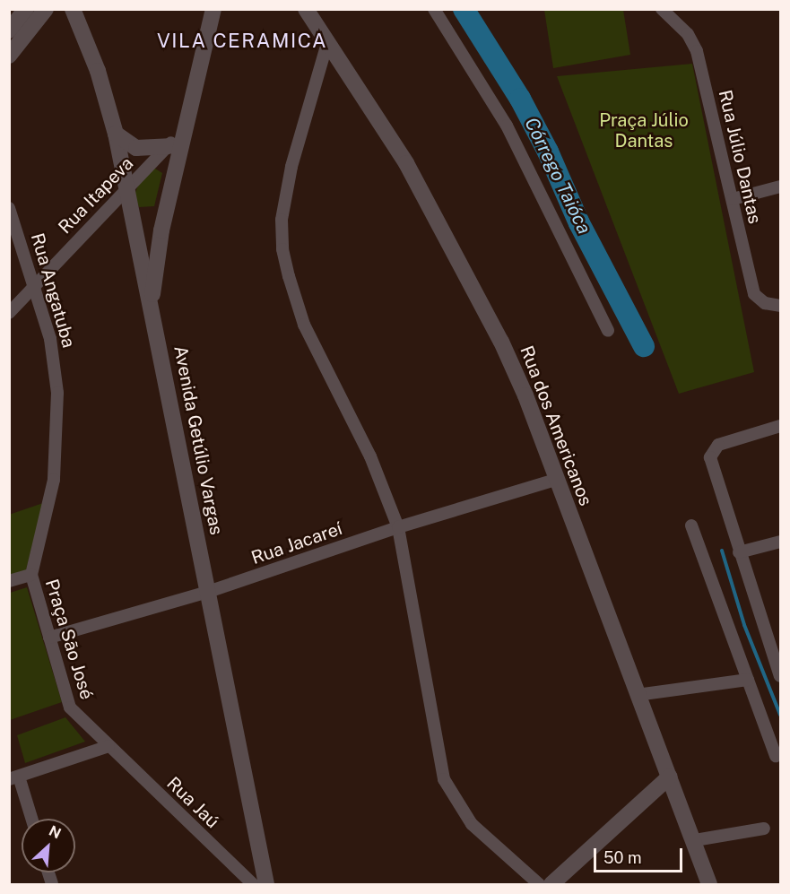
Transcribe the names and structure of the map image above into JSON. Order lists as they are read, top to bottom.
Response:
{
  "streets": {
    "street": [
      "Rua Júlio Dantas",
      "Rua Itapeva",
      "Rua Angatuba",
      "Rua dos Americanos",
      "Avenida Getúlio Vargas",
      "Rua Jacareí",
      "Praça São José",
      "Rua Jaú"
    ]
  },
  "crossings": [
    ["Rua Itapeva", "Rua Angatuba"],
    ["Rua Itapeva", "Avenida Getúlio Vargas"],
    ["Rua Angatuba", "Praça São José"],
    ["Rua dos Americanos", "Rua Jacareí"],
    ["Avenida Getúlio Vargas", "Rua Jacareí"],
    ["Rua Jacareí", "Praça São José"],
    ["Praça São José", "Rua Jaú"]
  ],
  "districts": ["VILA CERAMICA"],
  "water": ["Córrego Taióca"],
  "parks": ["Praça Júlio Dantas"],
  "scale_bar": "50 m",
  "north": "top right"
}
